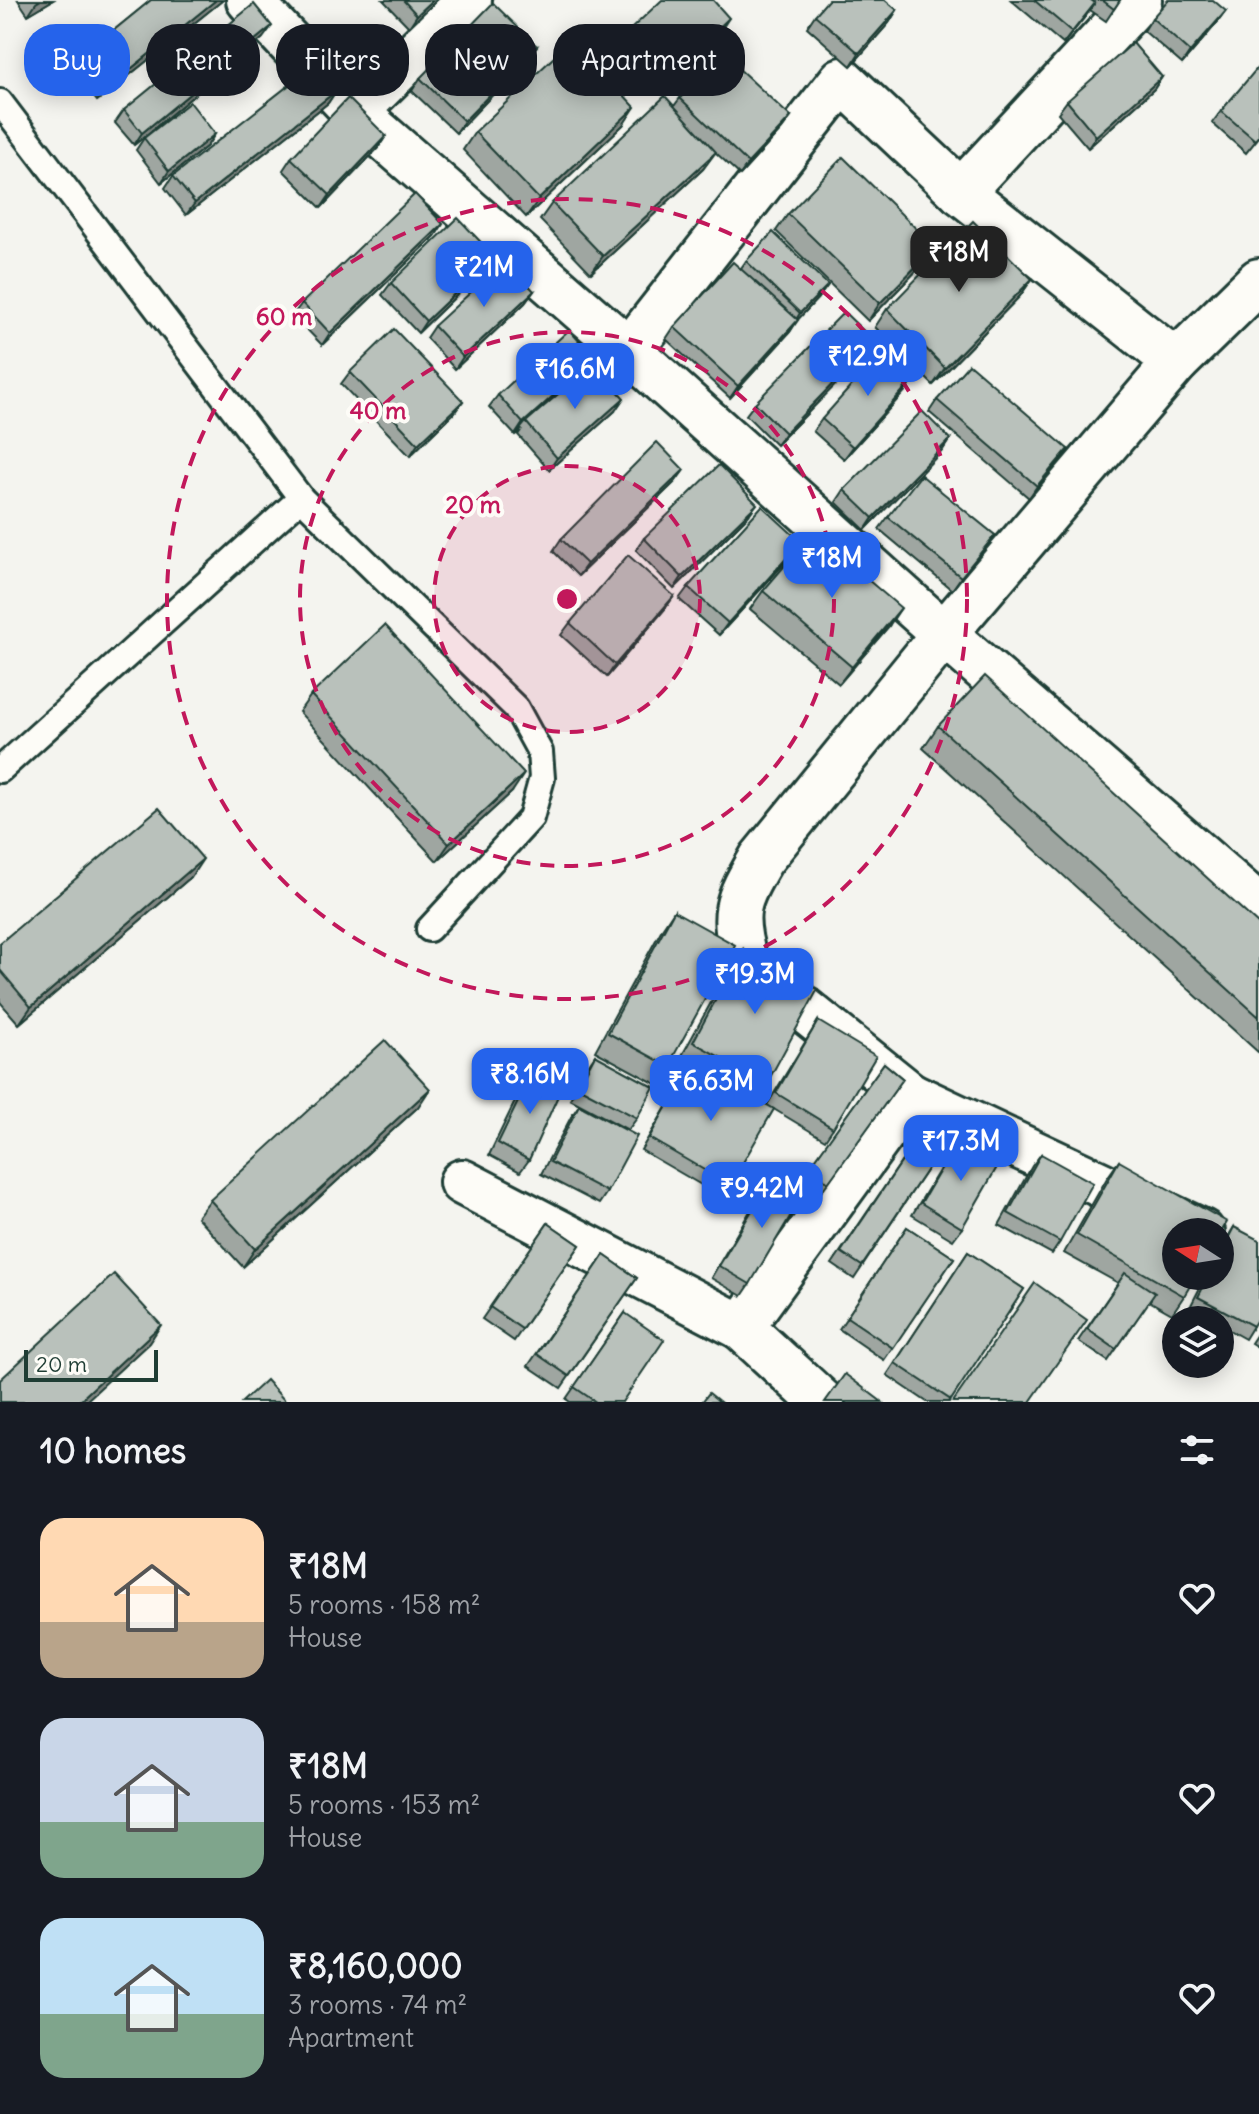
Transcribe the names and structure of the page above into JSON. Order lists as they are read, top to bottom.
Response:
{
  "scale_bar": "20 m",
  "north": "left",
  "page": {
    "chip": [
      "Buy",
      "Rent",
      "Filters",
      "New",
      "Apartment"
    ],
    "price": [
      "₹18M",
      "₹21M",
      "₹12.9M",
      "₹16.6M",
      "₹18M",
      "₹19.3M",
      "₹8.16M",
      "₹6.63M",
      "₹17.3M",
      "₹9.42M"
    ],
    "scale": "20 m",
    "heading": "10 homes",
    "list": [
      {
        "name": "₹18M",
        "note": "5 rooms · 158 m² · House"
      },
      {
        "name": "₹18M",
        "note": "5 rooms · 153 m² · House"
      },
      {
        "name": "₹8,160,000",
        "note": "3 rooms · 74 m² · Apartment"
      }
    ]
  },
  "rings": ["60 m", "40 m", "20 m"]
}
